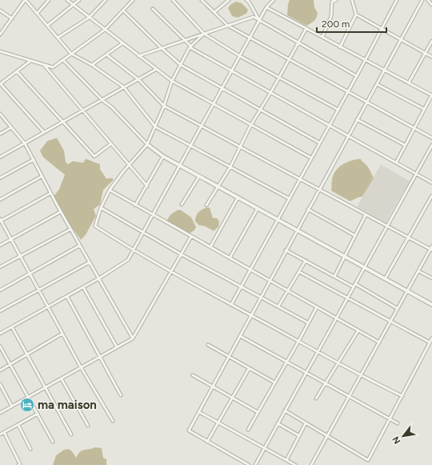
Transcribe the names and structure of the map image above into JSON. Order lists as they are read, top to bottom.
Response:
{
  "places": {
    "hotel": ["ma maison"]
  },
  "scale_bar": "200 m",
  "north": "bottom left"
}
